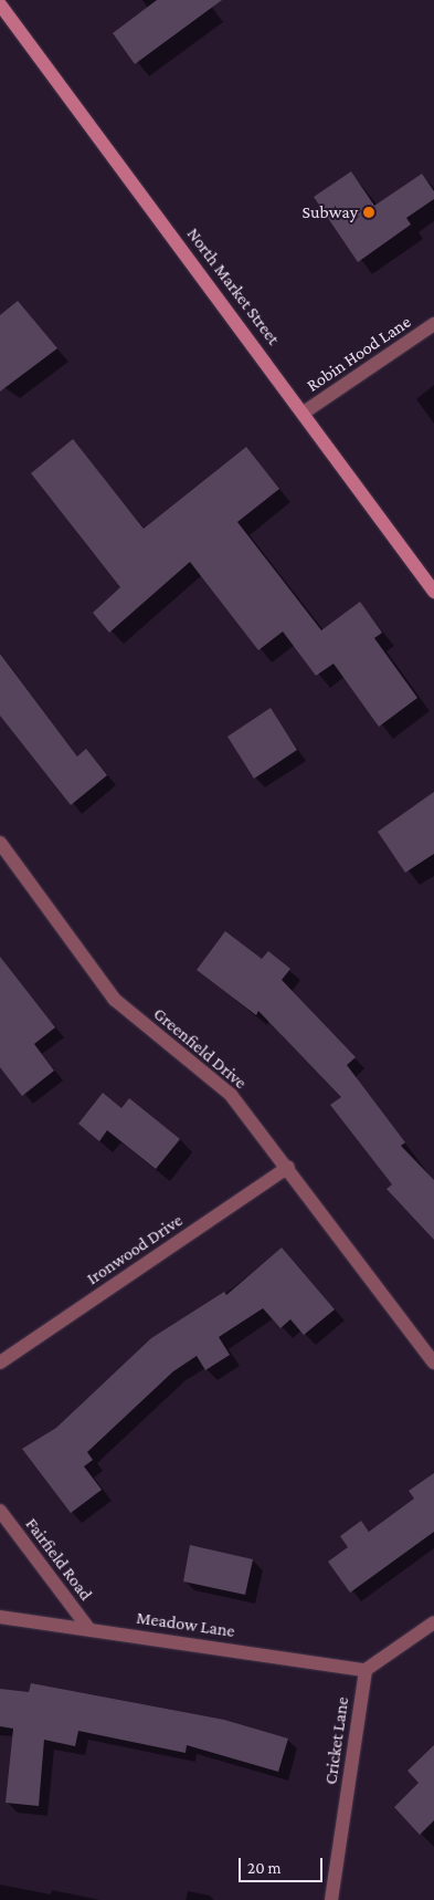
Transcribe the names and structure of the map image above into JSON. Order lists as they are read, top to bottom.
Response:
{
  "streets": {
    "street": [
      "North Market Street",
      "Robin Hood Lane",
      "Greenfield Drive",
      "Ironwood Drive",
      "Fairfield Road",
      "Meadow Lane",
      "Cricket Lane"
    ]
  },
  "crossings": [
    ["North Market Street", "Robin Hood Lane"],
    ["Greenfield Drive", "Ironwood Drive"],
    ["Fairfield Road", "Meadow Lane"],
    ["Meadow Lane", "Cricket Lane"]
  ],
  "places": ["Subway"],
  "scale_bar": "20 m"
}
